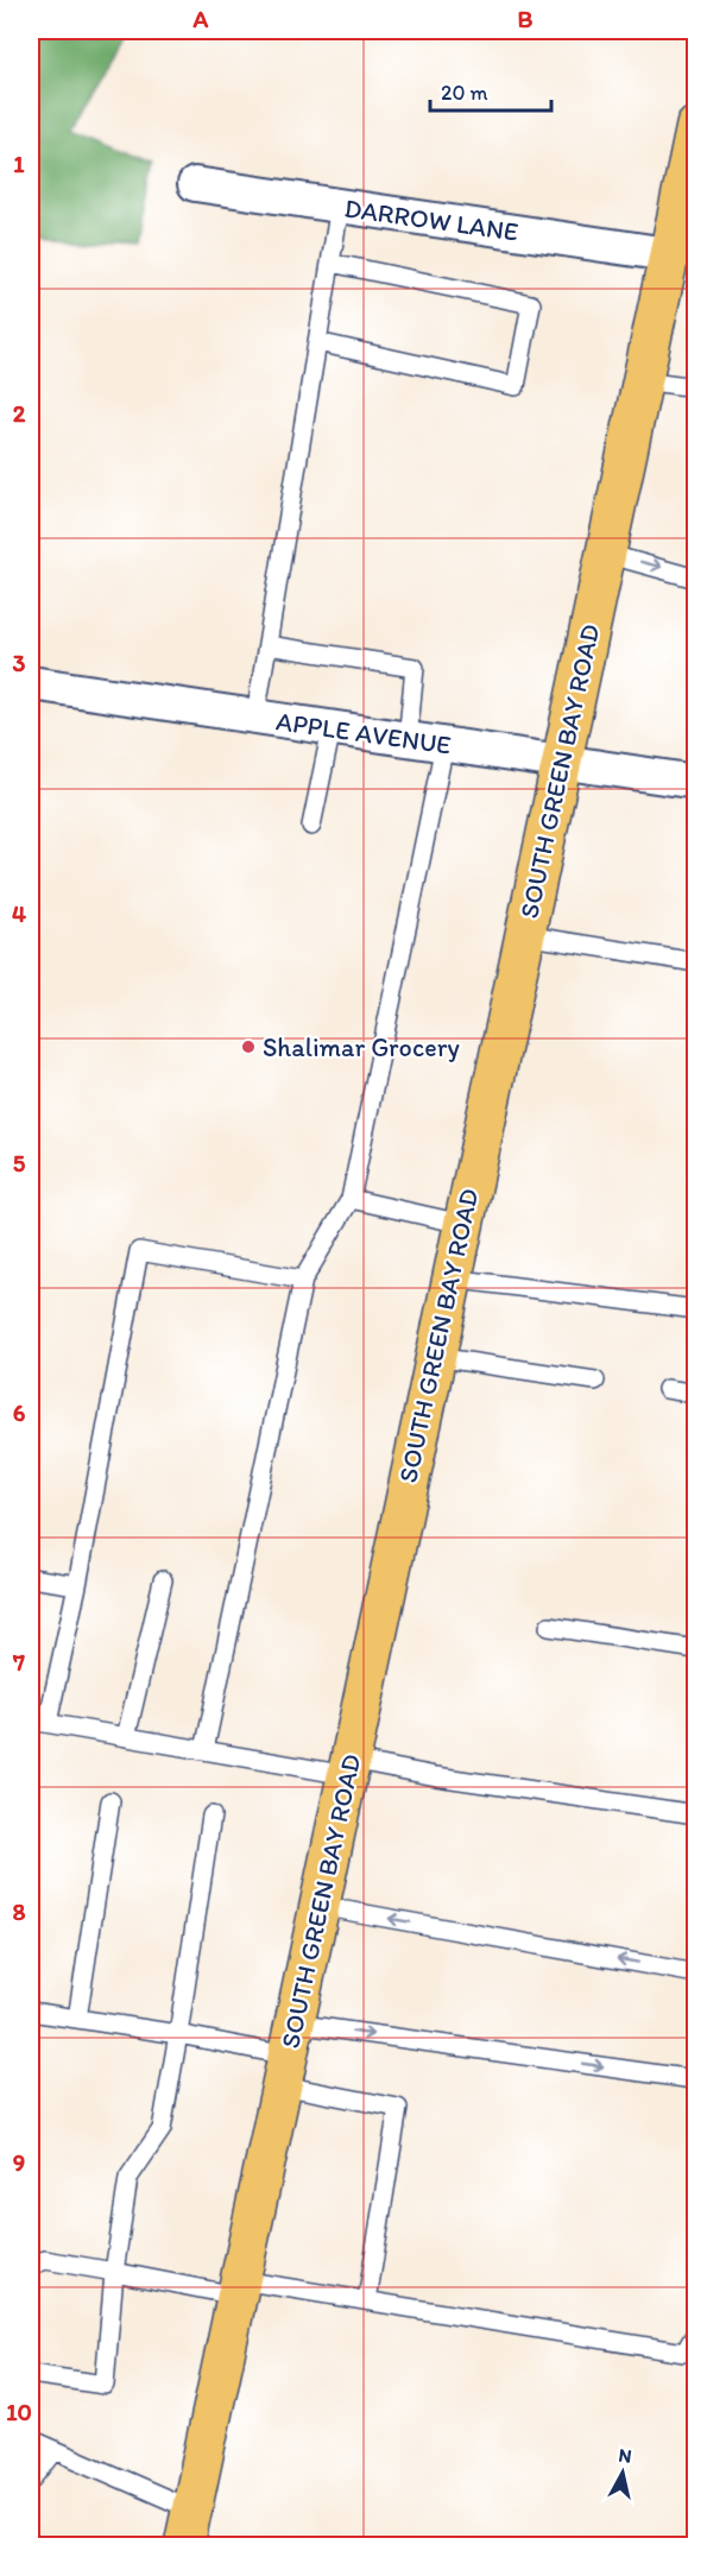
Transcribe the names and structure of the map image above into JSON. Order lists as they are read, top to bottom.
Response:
{
  "streets": {
    "main road": ["SOUTH GREEN BAY ROAD"],
    "street": ["DARROW LANE", "APPLE AVENUE"]
  },
  "crossings": [
    ["DARROW LANE", "SOUTH GREEN BAY ROAD"],
    ["APPLE AVENUE", "SOUTH GREEN BAY ROAD"]
  ],
  "places": ["Shalimar Grocery"],
  "scale_bar": "20 m",
  "north": "top",
  "grid": {
    "columns": ["A", "B"],
    "rows": [
      "1",
      "2",
      "3",
      "4",
      "5",
      "6",
      "7",
      "8",
      "9",
      "10"
    ]
  }
}
